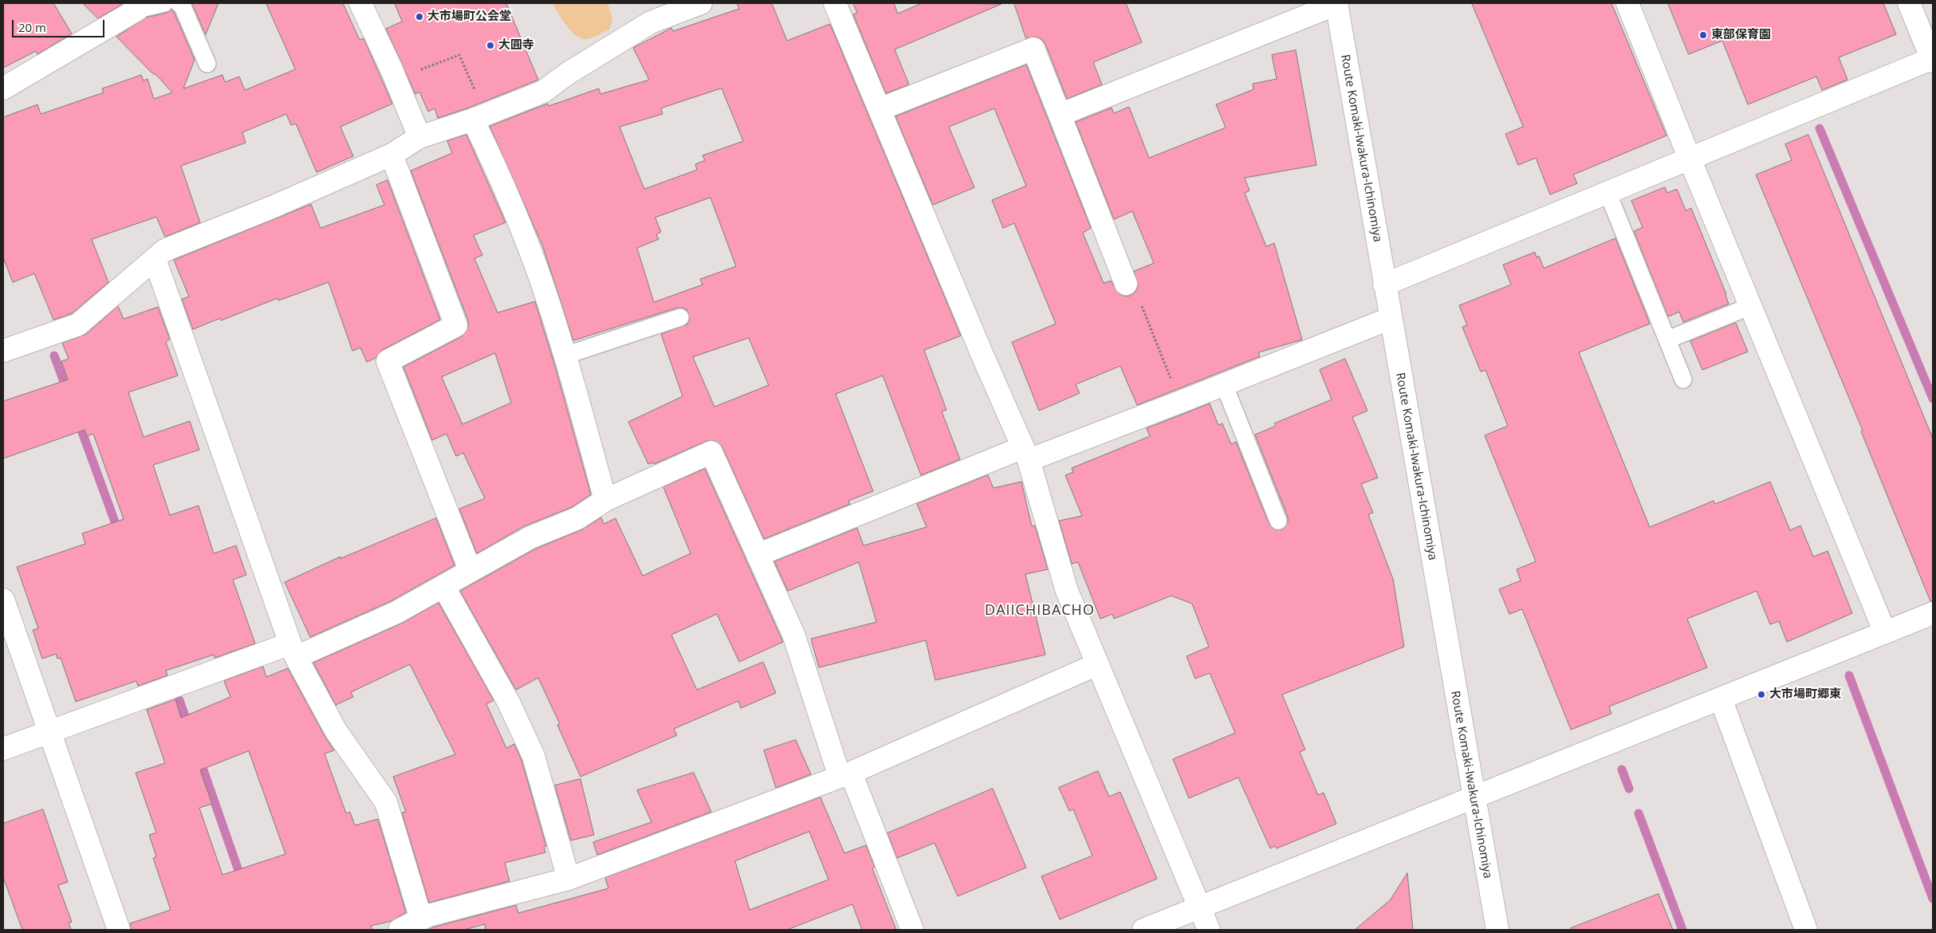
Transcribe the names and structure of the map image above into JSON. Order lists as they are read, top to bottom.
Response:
{
  "streets": {
    "street": ["Route Komaki-Iwakura-Ichinomiya"]
  },
  "districts": ["DAIICHIBACHO"],
  "places": [
    "大市場町公会堂",
    "東部保育園",
    "大圓寺",
    "大市場町郷東"
  ],
  "scale_bar": "20 m"
}
